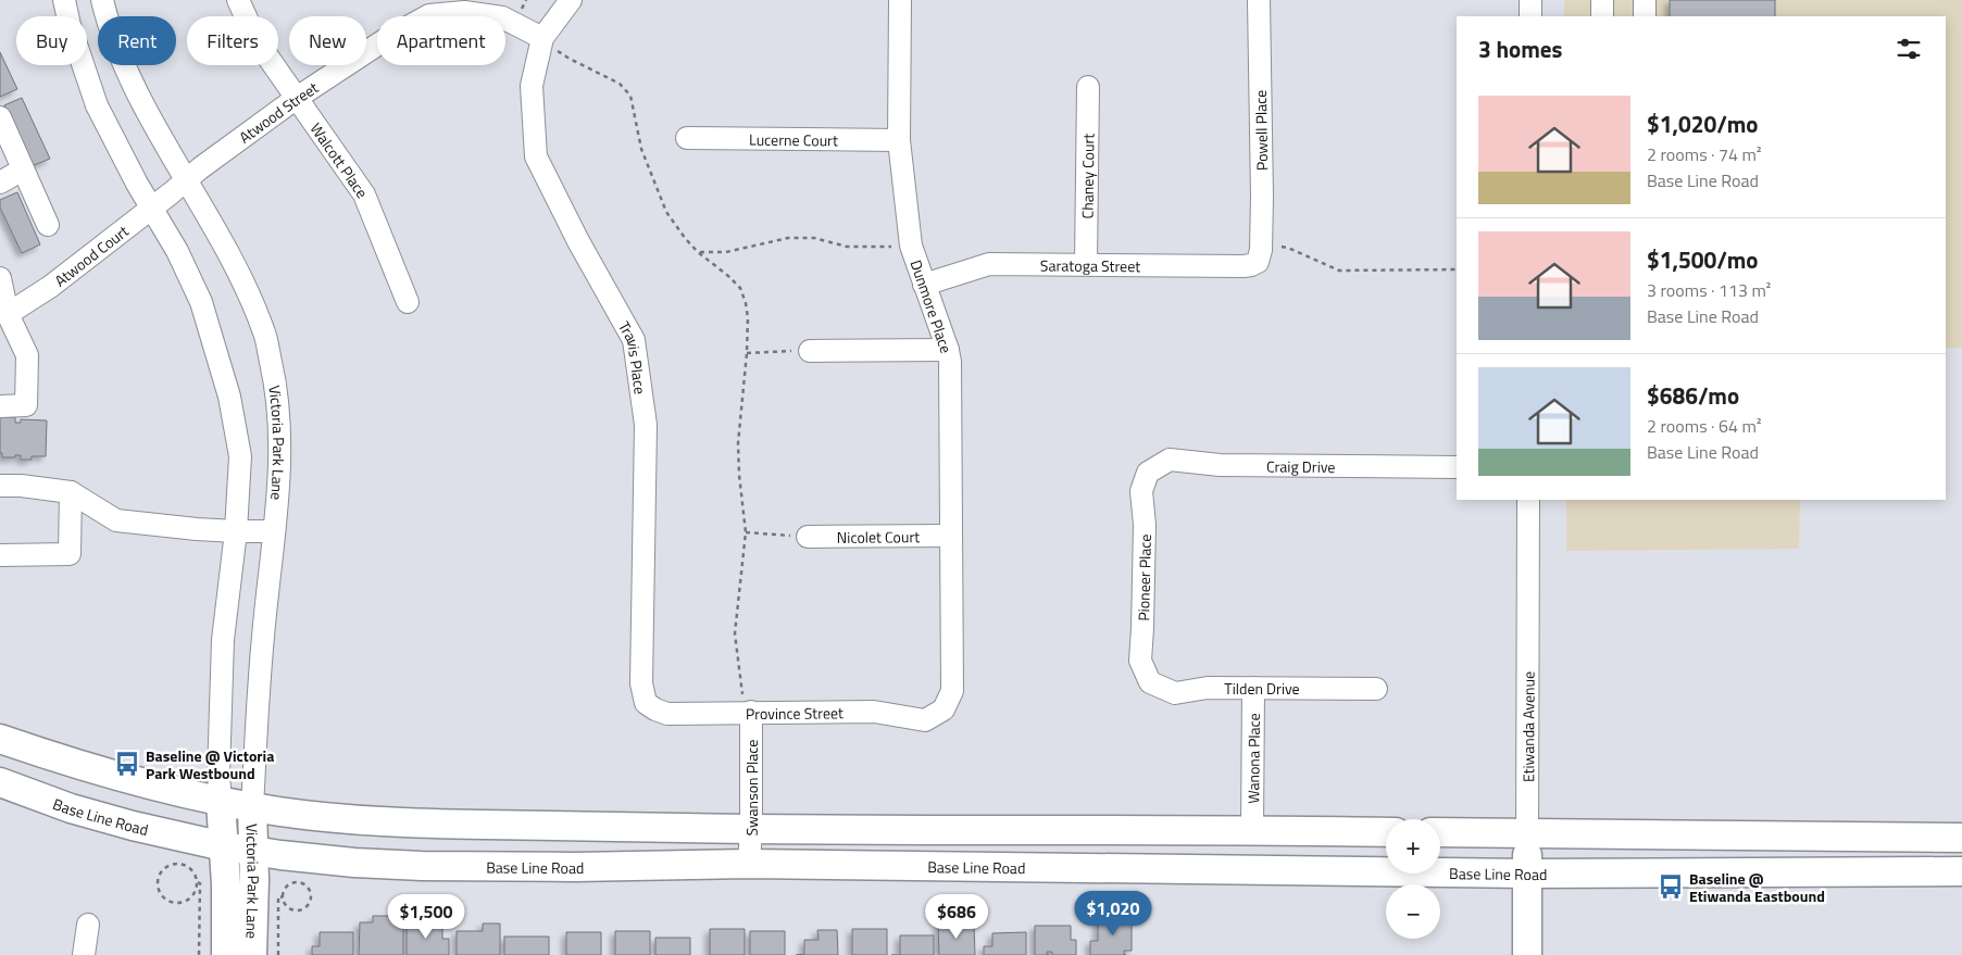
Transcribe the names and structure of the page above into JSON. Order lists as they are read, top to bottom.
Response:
{
  "streets": {
    "main road": ["Victoria Park Lane", "Etiwanda Avenue", "Base Line Road"],
    "street": [
      "Atwood Street",
      "Powell Place",
      "Lucerne Court",
      "Walcott Place",
      "Chaney Court",
      "Atwood Court",
      "Saratoga Street",
      "Dunmore Place",
      "Travis Place",
      "Craig Drive",
      "Nicolet Court",
      "Pioneer Place",
      "Tilden Drive",
      "Province Street",
      "Wanona Place",
      "Swanson Place"
    ]
  },
  "crossings": [
    ["Atwood Street", "Walcott Place"],
    ["Atwood Street", "Atwood Court"],
    ["Atwood Street", "Travis Place"],
    ["Atwood Street", "Victoria Park Lane"],
    ["Powell Place", "Saratoga Street"],
    ["Lucerne Court", "Dunmore Place"],
    ["Chaney Court", "Saratoga Street"],
    ["Atwood Court", "Victoria Park Lane"],
    ["Saratoga Street", "Dunmore Place"],
    ["Dunmore Place", "Nicolet Court"],
    ["Dunmore Place", "Province Street"],
    ["Travis Place", "Province Street"],
    ["Victoria Park Lane", "Base Line Road"],
    ["Craig Drive", "Pioneer Place"],
    ["Pioneer Place", "Tilden Drive"],
    ["Tilden Drive", "Wanona Place"],
    ["Province Street", "Swanson Place"],
    ["Etiwanda Avenue", "Base Line Road"],
    ["Swanson Place", "Base Line Road"]
  ],
  "places": {
    "bus stop": ["Baseline @ Victoria Park Westbound", "Baseline @ Etiwanda Eastbound"]
  },
  "page": {
    "chip": [
      "Buy",
      "Rent",
      "Filters",
      "New",
      "Apartment"
    ],
    "heading": "3 homes",
    "list": [
      {
        "name": "$1,020/mo",
        "note": "2 rooms · 74 m² · Base Line Road"
      },
      {
        "name": "$1,500/mo",
        "note": "3 rooms · 113 m² · Base Line Road"
      },
      {
        "name": "$686/mo",
        "note": "2 rooms · 64 m² · Base Line Road"
      }
    ],
    "map_buttons": ["+", "−"],
    "price": ["$1,020", "$1,500", "$686"]
  }
}
